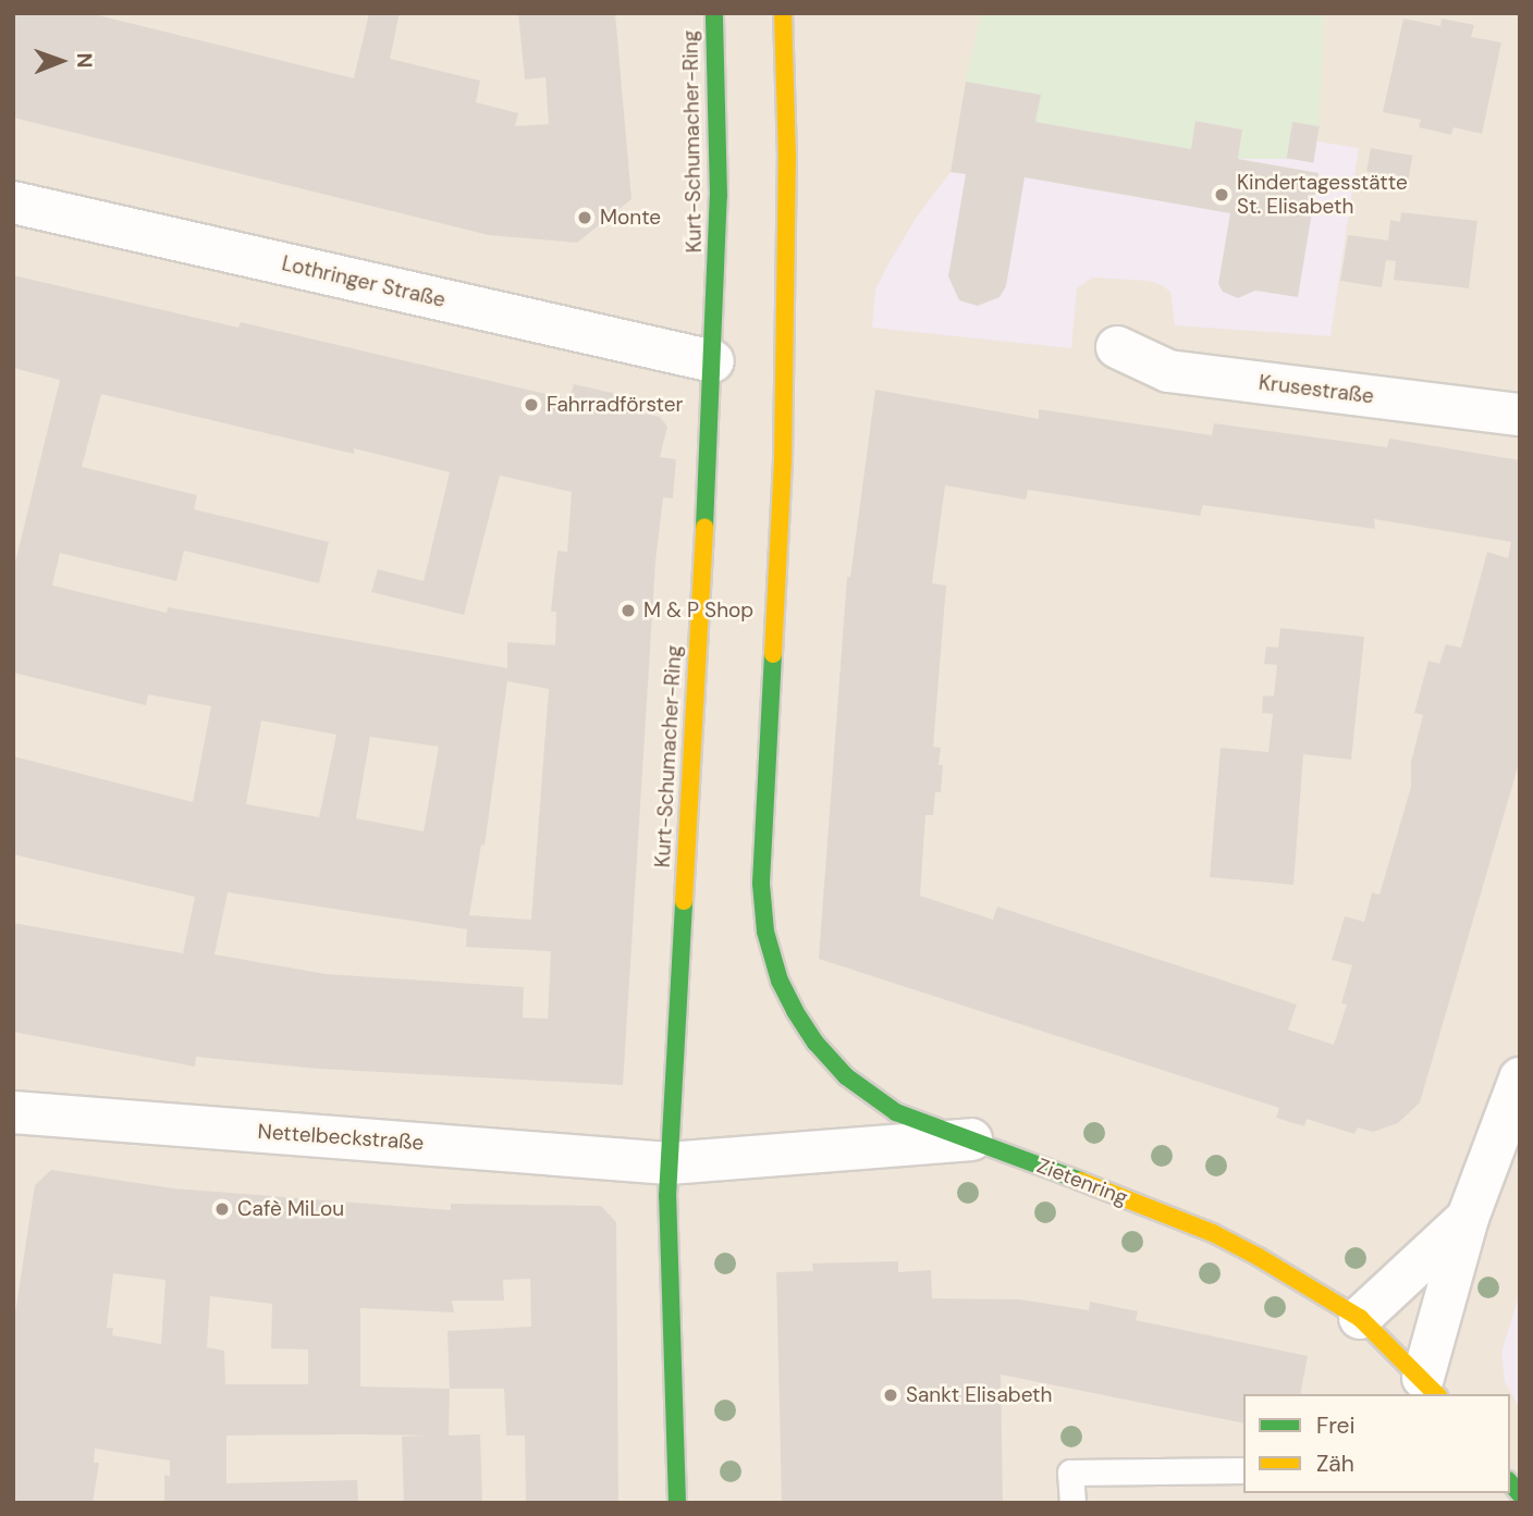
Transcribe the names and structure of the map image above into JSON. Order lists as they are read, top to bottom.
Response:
{
  "streets": {
    "main road": ["Kurt-Schumacher-Ring", "Zietenring"],
    "street": ["Lothringer Straße", "Krusestraße", "Nettelbeckstraße"]
  },
  "crossings": [
    ["Kurt-Schumacher-Ring", "Lothringer Straße"],
    ["Kurt-Schumacher-Ring", "Nettelbeckstraße"],
    ["Kurt-Schumacher-Ring", "Zietenring"],
    ["Nettelbeckstraße", "Zietenring"]
  ],
  "places": [
    "Kindertagesstätte St. Elisabeth",
    "Monte",
    "Fahrradförster",
    "M & P Shop",
    "Cafè MiLou",
    "Sankt Elisabeth"
  ],
  "legend": ["Frei", "Zäh"],
  "north": "right"
}
